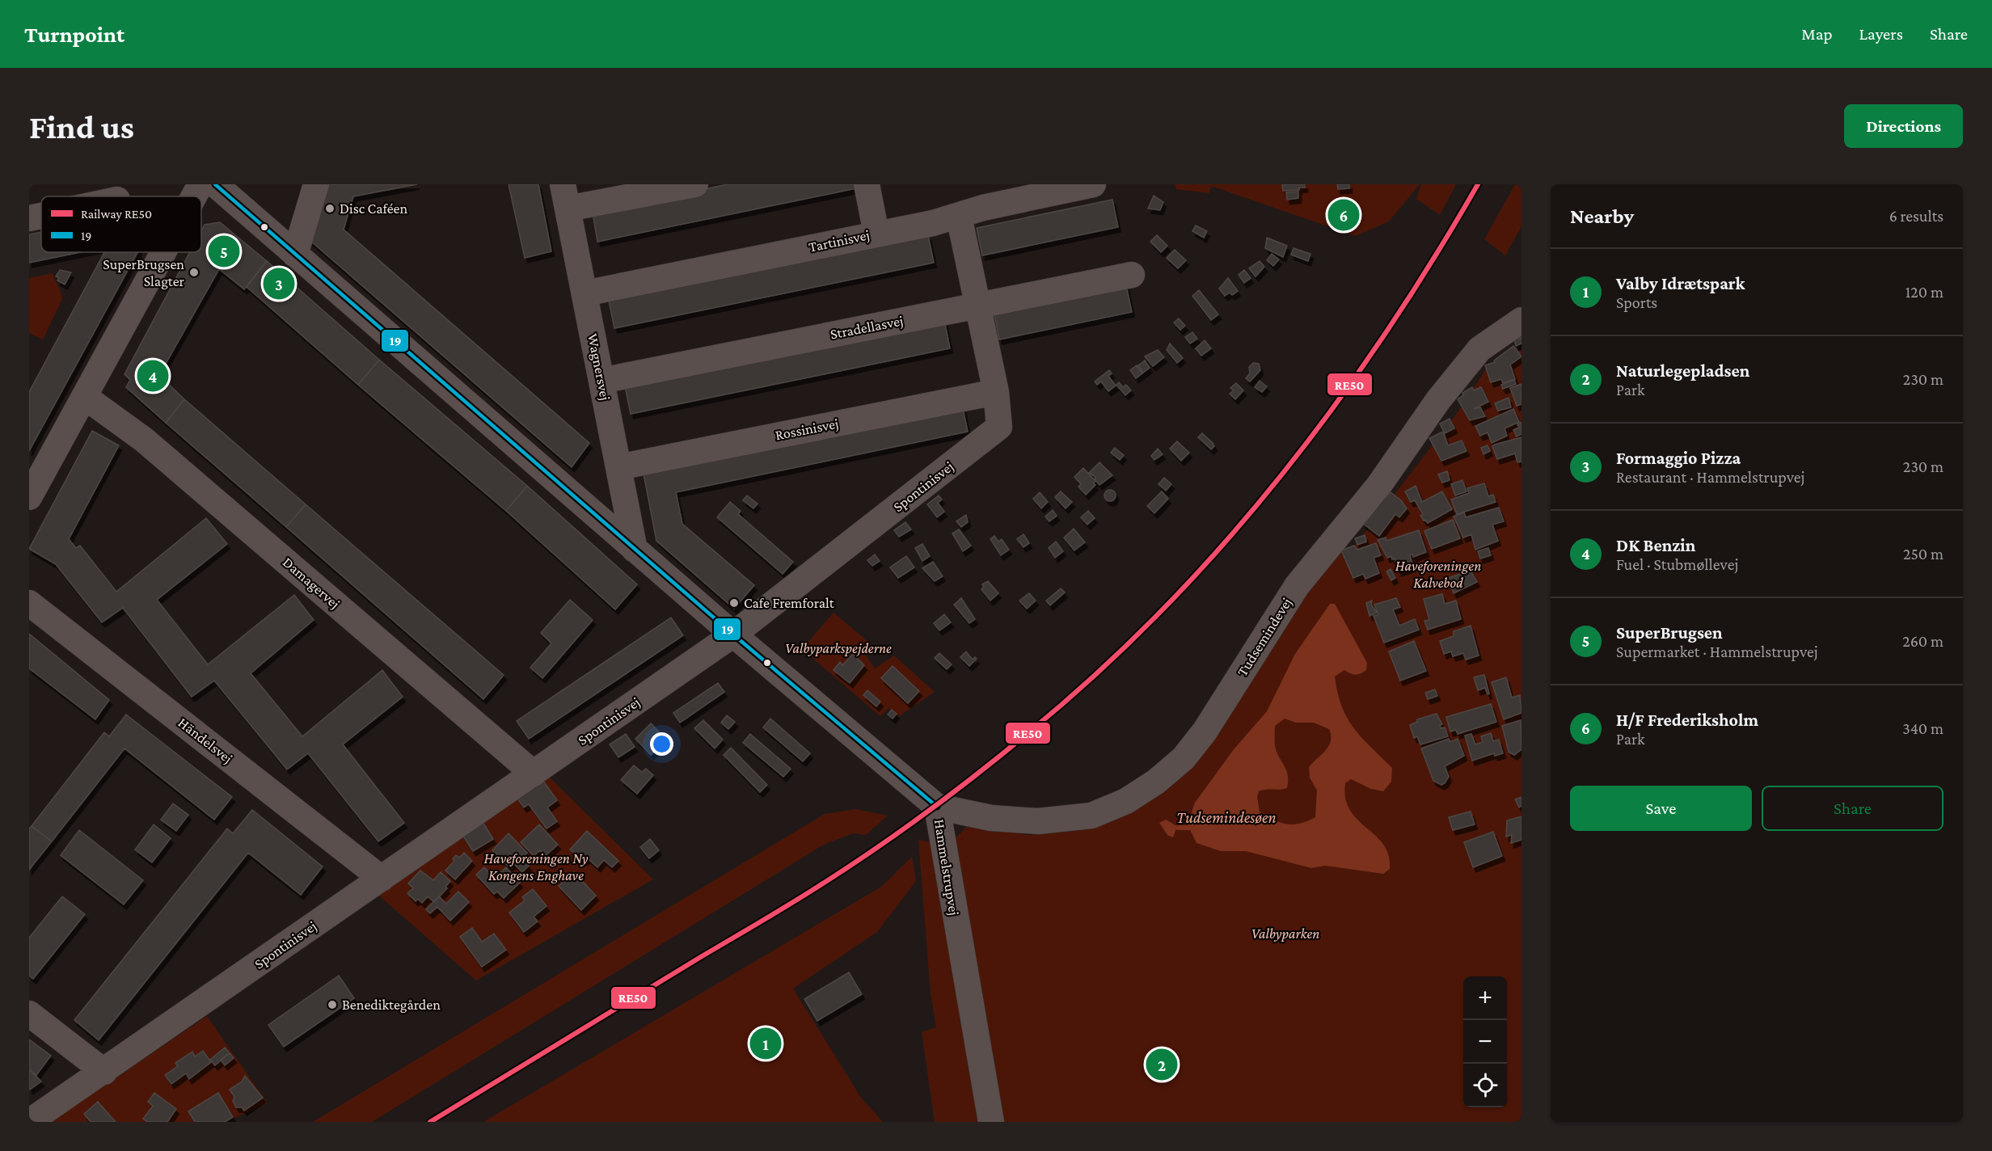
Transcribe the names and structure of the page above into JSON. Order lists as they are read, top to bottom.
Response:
{
  "streets": {
    "street": [
      "Tartinisvej",
      "Stradellasvej",
      "Wagnersvej",
      "Rossinisvej",
      "Spontinisvej",
      "Damagervej",
      "Tudsemindevej",
      "Händelsvej",
      "Hammelstrupvej"
    ]
  },
  "crossings": [
    ["Tartinisvej", "Wagnersvej"],
    ["Tartinisvej", "Spontinisvej"],
    ["Stradellasvej", "Wagnersvej"],
    ["Stradellasvej", "Spontinisvej"],
    ["Wagnersvej", "Rossinisvej"],
    ["Wagnersvej", "Hammelstrupvej"],
    ["Rossinisvej", "Spontinisvej"],
    ["Spontinisvej", "Damagervej"],
    ["Spontinisvej", "Händelsvej"],
    ["Spontinisvej", "Hammelstrupvej"],
    ["Tudsemindevej", "Hammelstrupvej"]
  ],
  "water": ["Tudsemindesøen"],
  "parks": [
    "Haveforeningen Kalvebod",
    "Valbyparkspejderne",
    "Haveforeningen Ny Kongens Enghave",
    "Valbyparken"
  ],
  "places": [
    "Disc Caféen",
    "SuperBrugsen Slagter",
    "Cafe Fremforalt",
    "Benediktegården"
  ],
  "lines": ["rail line RE50", "transit line 19"],
  "legend": ["Railway RE50", "19"],
  "page": {
    "header": "Turnpoint",
    "nav": ["Map", "Layers", "Share"],
    "buttons": [
      "Directions",
      ["Save", "Share"]
    ],
    "title": "Find us",
    "heading": ["Nearby", "6 results"],
    "pins": [
      "6",
      "5",
      "3",
      "4",
      "1",
      "2"
    ],
    "list": [
      {
        "mark": "1",
        "name": "Valby Idrætspark",
        "note": "Sports",
        "value": "120 m"
      },
      {
        "mark": "2",
        "name": "Naturlegepladsen",
        "note": "Park",
        "value": "230 m"
      },
      {
        "mark": "3",
        "name": "Formaggio Pizza",
        "note": "Restaurant · Hammelstrupvej",
        "value": "230 m"
      },
      {
        "mark": "4",
        "name": "DK Benzin",
        "note": "Fuel · Stubmøllevej",
        "value": "250 m"
      },
      {
        "mark": "5",
        "name": "SuperBrugsen",
        "note": "Supermarket · Hammelstrupvej",
        "value": "260 m"
      },
      {
        "mark": "6",
        "name": "H/F Frederiksholm",
        "note": "Park",
        "value": "340 m"
      }
    ],
    "map_buttons": ["+", "−"]
  }
}
